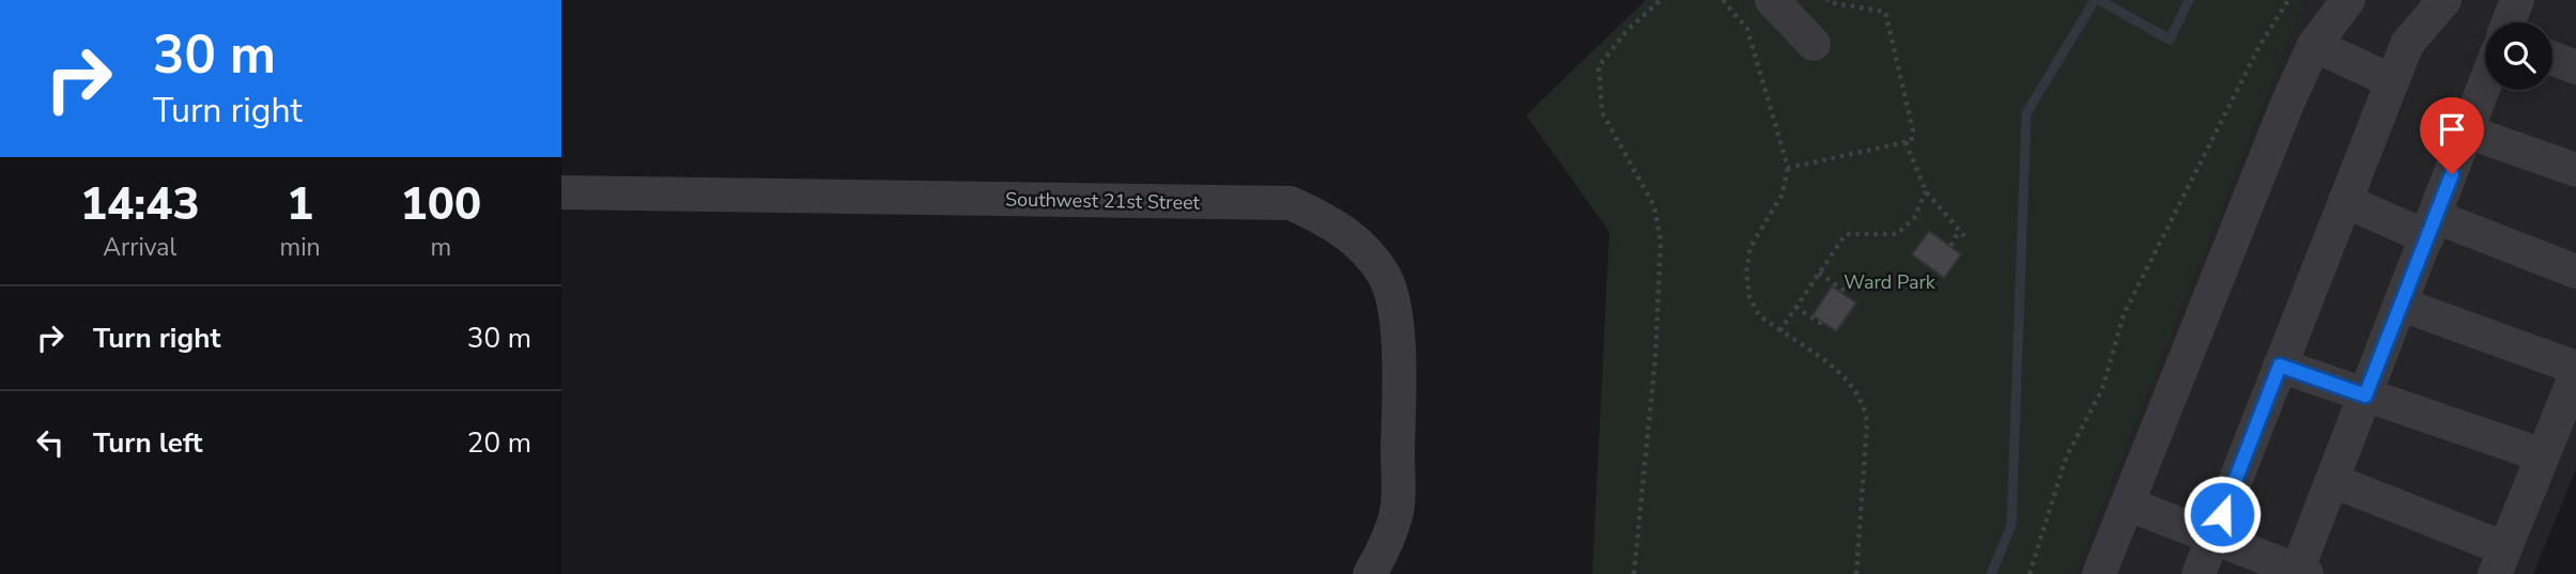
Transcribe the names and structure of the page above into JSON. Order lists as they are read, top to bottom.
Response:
{
  "streets": {
    "street": ["Southwest 21st Street"]
  },
  "parks": ["Ward Park"],
  "page": {
    "turn": ["30 m", "Turn right"],
    "eta": [
      "14:43",
      "Arrival",
      "1",
      "min",
      "100",
      "m"
    ],
    "list": [
      {
        "name": "Turn right",
        "value": "30 m"
      },
      {
        "name": "Turn left",
        "value": "20 m"
      }
    ]
  }
}
